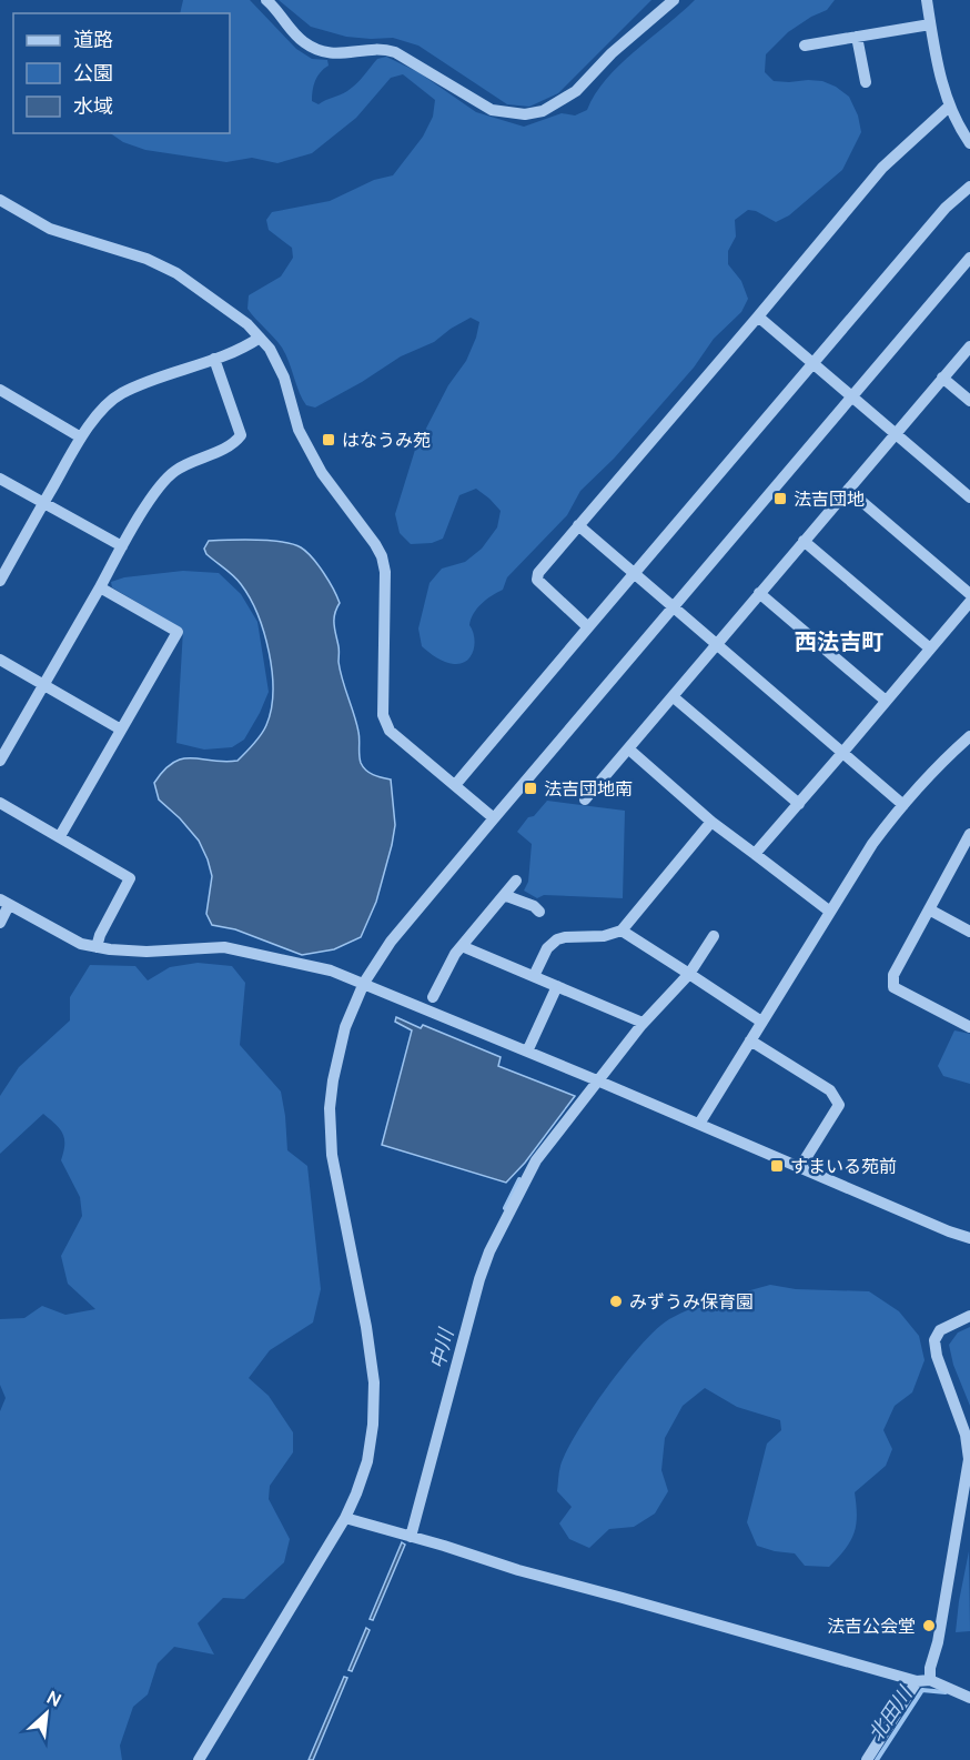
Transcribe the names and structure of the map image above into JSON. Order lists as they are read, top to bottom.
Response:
{
  "districts": ["西法吉町"],
  "water": ["中川", "北田川"],
  "places": {
    "transit": [
      "はなうみ苑",
      "法吉団地",
      "法吉団地南",
      "すまいる苑前"
    ],
    "other": ["みずうみ保育園", "法吉公会堂"]
  },
  "legend": ["道路", "公園", "水域"],
  "north": "top right"
}
